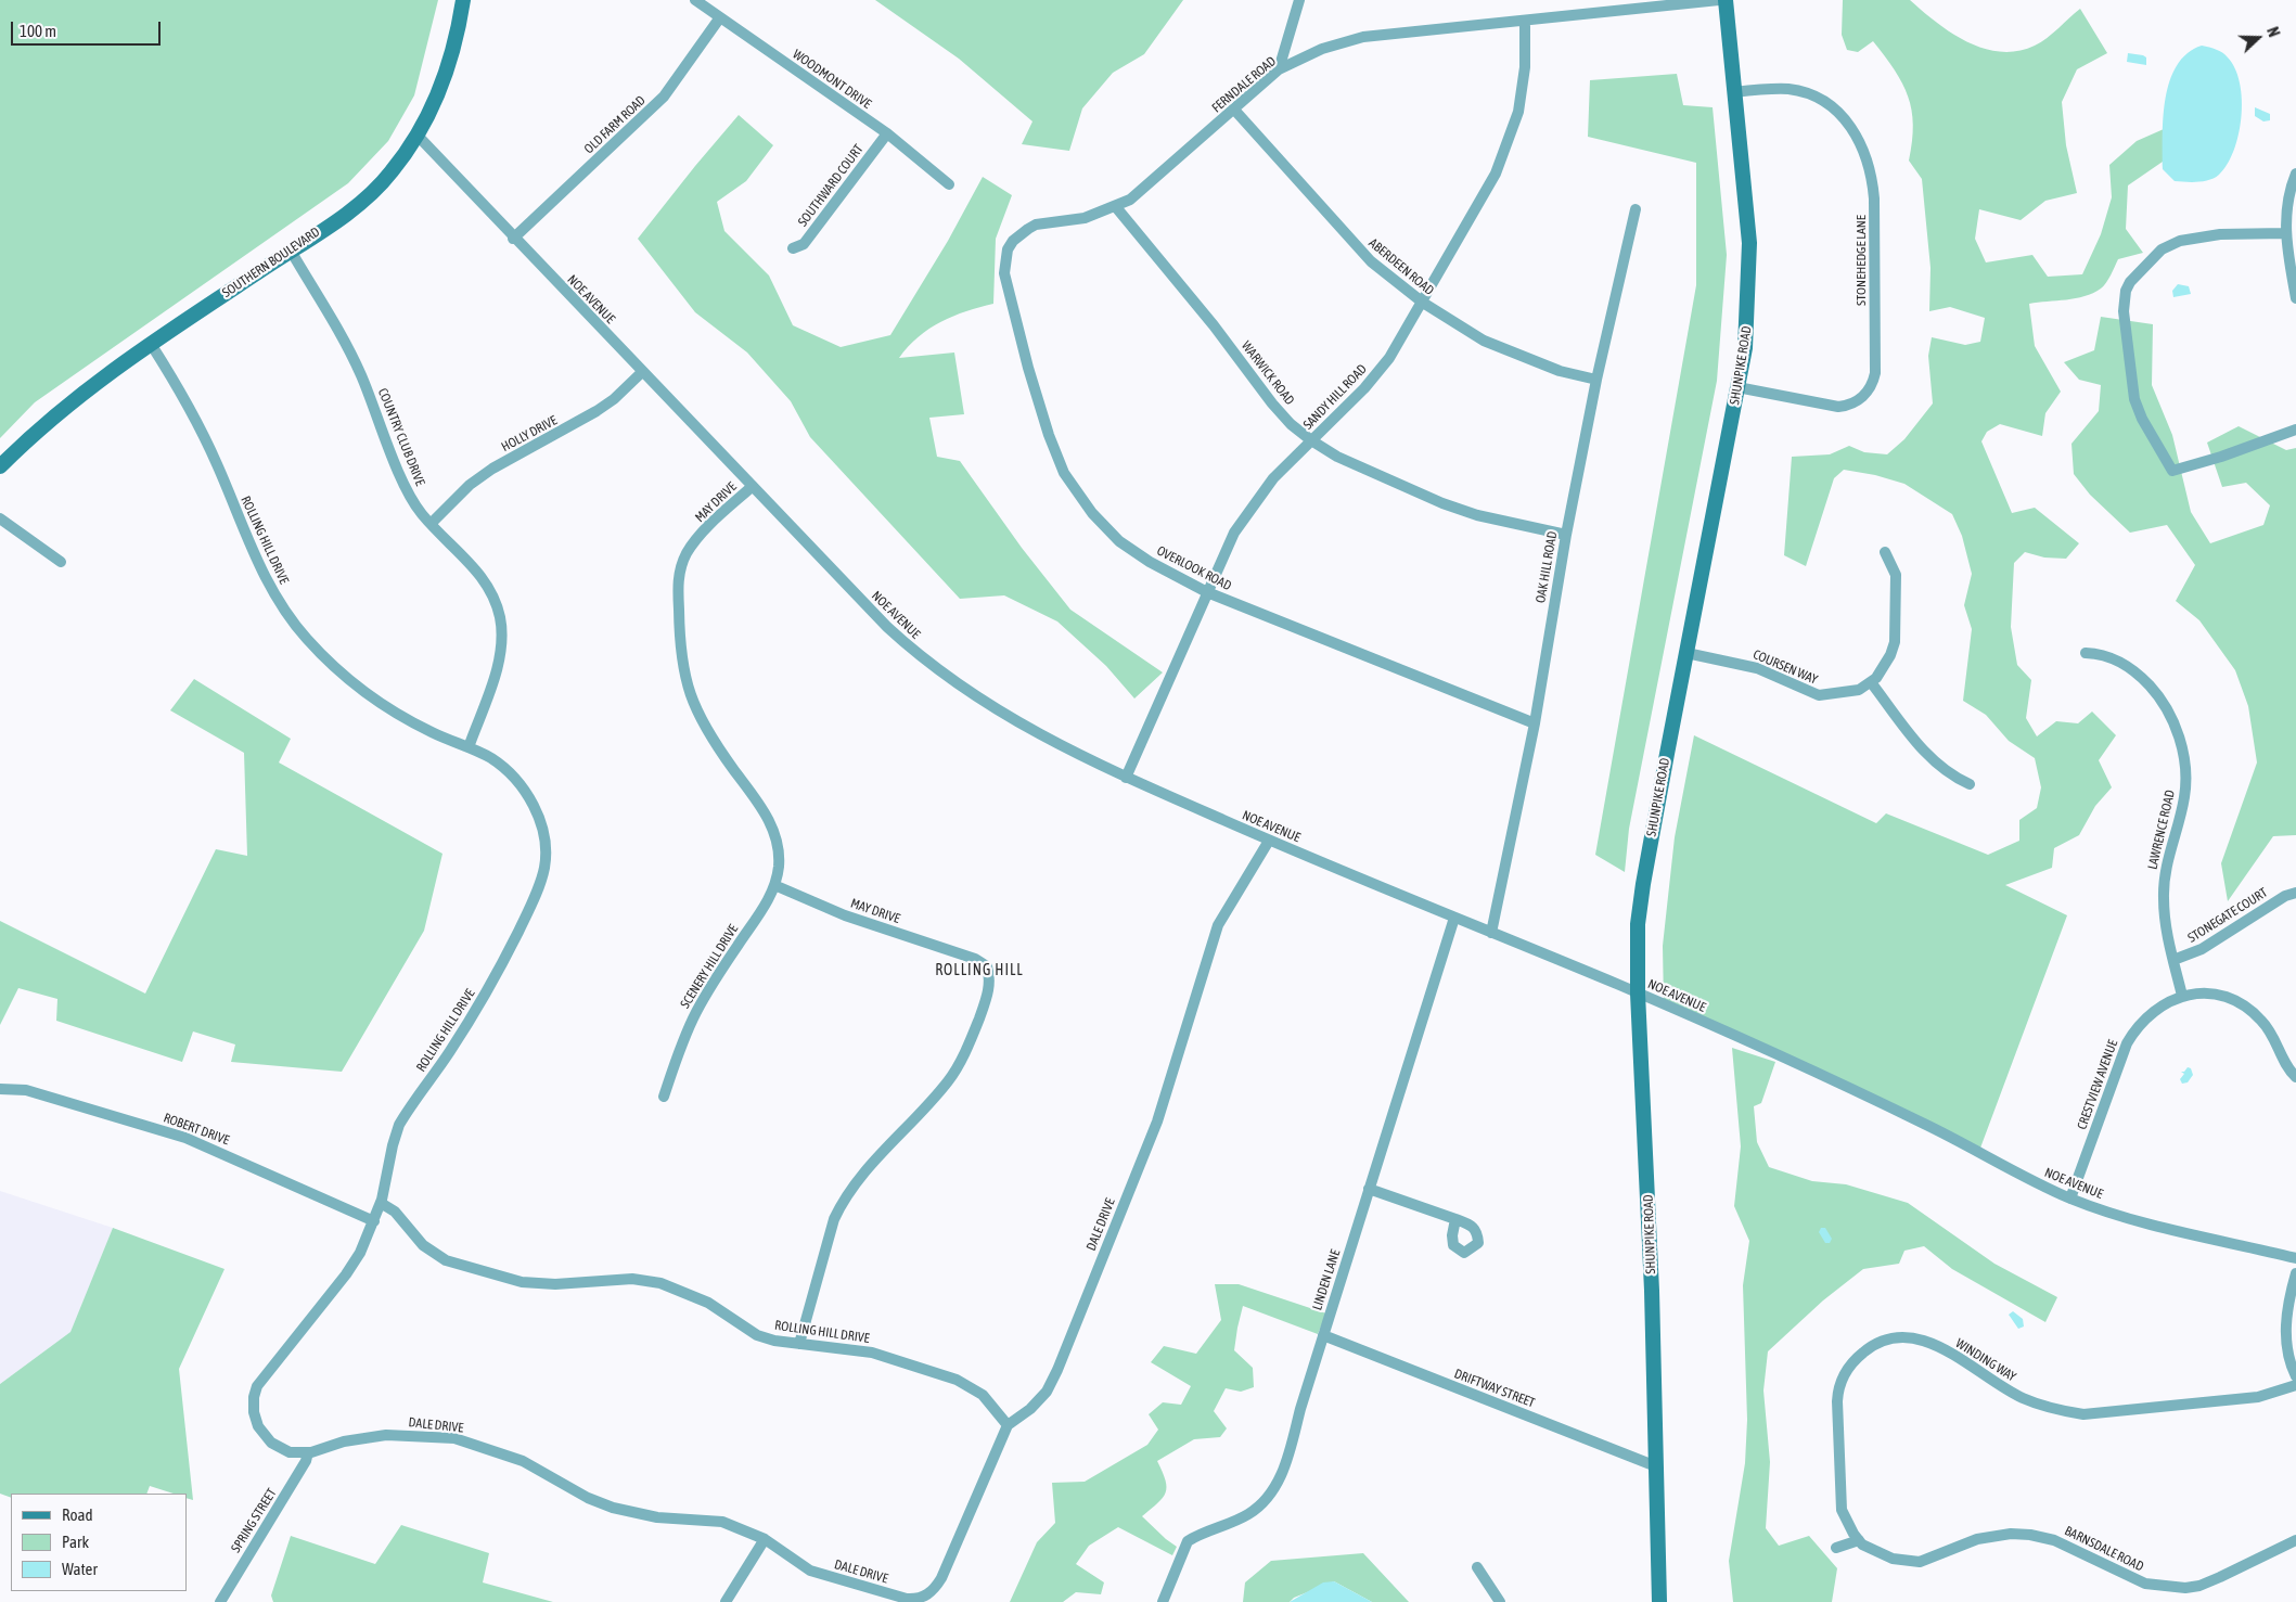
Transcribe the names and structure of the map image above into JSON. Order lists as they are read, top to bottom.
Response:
{
  "streets": {
    "main road": ["SOUTHERN BOULEVARD", "SHUNPIKE ROAD"],
    "street": [
      "WOODMONT DRIVE",
      "FERNDALE ROAD",
      "OLD FARM ROAD",
      "SOUTHWARD COURT",
      "STONEHEDGE LANE",
      "ABERDEEN ROAD",
      "NOE AVENUE",
      "WARWICK ROAD",
      "SANDY HILL ROAD",
      "HOLLY DRIVE",
      "COUNTRY CLUB DRIVE",
      "MAY DRIVE",
      "ROLLING HILL DRIVE",
      "OAK HILL ROAD",
      "OVERLOOK ROAD",
      "COURSEN WAY",
      "LAWRENCE ROAD",
      "STONEGATE COURT",
      "SCENERY HILL DRIVE",
      "CRESTVIEW AVENUE",
      "ROBERT DRIVE",
      "DALE DRIVE",
      "LINDEN LANE",
      "WINDING WAY",
      "DRIFTWAY STREET",
      "SPRING STREET",
      "BARNSDALE ROAD"
    ]
  },
  "crossings": [
    ["WOODMONT DRIVE", "OLD FARM ROAD"],
    ["WOODMONT DRIVE", "SOUTHWARD COURT"],
    ["FERNDALE ROAD", "ABERDEEN ROAD"],
    ["FERNDALE ROAD", "WARWICK ROAD"],
    ["FERNDALE ROAD", "SANDY HILL ROAD"],
    ["FERNDALE ROAD", "OVERLOOK ROAD"],
    ["OLD FARM ROAD", "NOE AVENUE"],
    ["STONEHEDGE LANE", "SHUNPIKE ROAD"],
    ["SOUTHERN BOULEVARD", "NOE AVENUE"],
    ["SOUTHERN BOULEVARD", "COUNTRY CLUB DRIVE"],
    ["SOUTHERN BOULEVARD", "ROLLING HILL DRIVE"],
    ["ABERDEEN ROAD", "SANDY HILL ROAD"],
    ["ABERDEEN ROAD", "OAK HILL ROAD"],
    ["NOE AVENUE", "SHUNPIKE ROAD"],
    ["NOE AVENUE", "SANDY HILL ROAD"],
    ["NOE AVENUE", "HOLLY DRIVE"],
    ["NOE AVENUE", "MAY DRIVE"],
    ["NOE AVENUE", "OAK HILL ROAD"],
    ["NOE AVENUE", "CRESTVIEW AVENUE"],
    ["NOE AVENUE", "DALE DRIVE"],
    ["NOE AVENUE", "LINDEN LANE"],
    ["SHUNPIKE ROAD", "COURSEN WAY"],
    ["SHUNPIKE ROAD", "DRIFTWAY STREET"],
    ["WARWICK ROAD", "SANDY HILL ROAD"],
    ["WARWICK ROAD", "OAK HILL ROAD"],
    ["SANDY HILL ROAD", "OVERLOOK ROAD"],
    ["HOLLY DRIVE", "COUNTRY CLUB DRIVE"],
    ["COUNTRY CLUB DRIVE", "ROLLING HILL DRIVE"],
    ["MAY DRIVE", "ROLLING HILL DRIVE"],
    ["MAY DRIVE", "SCENERY HILL DRIVE"],
    ["ROLLING HILL DRIVE", "DALE DRIVE"],
    ["OAK HILL ROAD", "OVERLOOK ROAD"],
    ["LAWRENCE ROAD", "STONEGATE COURT"],
    ["LAWRENCE ROAD", "CRESTVIEW AVENUE"],
    ["ROBERT DRIVE", "DALE DRIVE"],
    ["DALE DRIVE", "SPRING STREET"],
    ["LINDEN LANE", "DRIFTWAY STREET"],
    ["WINDING WAY", "BARNSDALE ROAD"]
  ],
  "districts": ["ROLLING HILL"],
  "legend": ["Road", "Park", "Water"],
  "scale_bar": "100 m",
  "north": "right"
}
